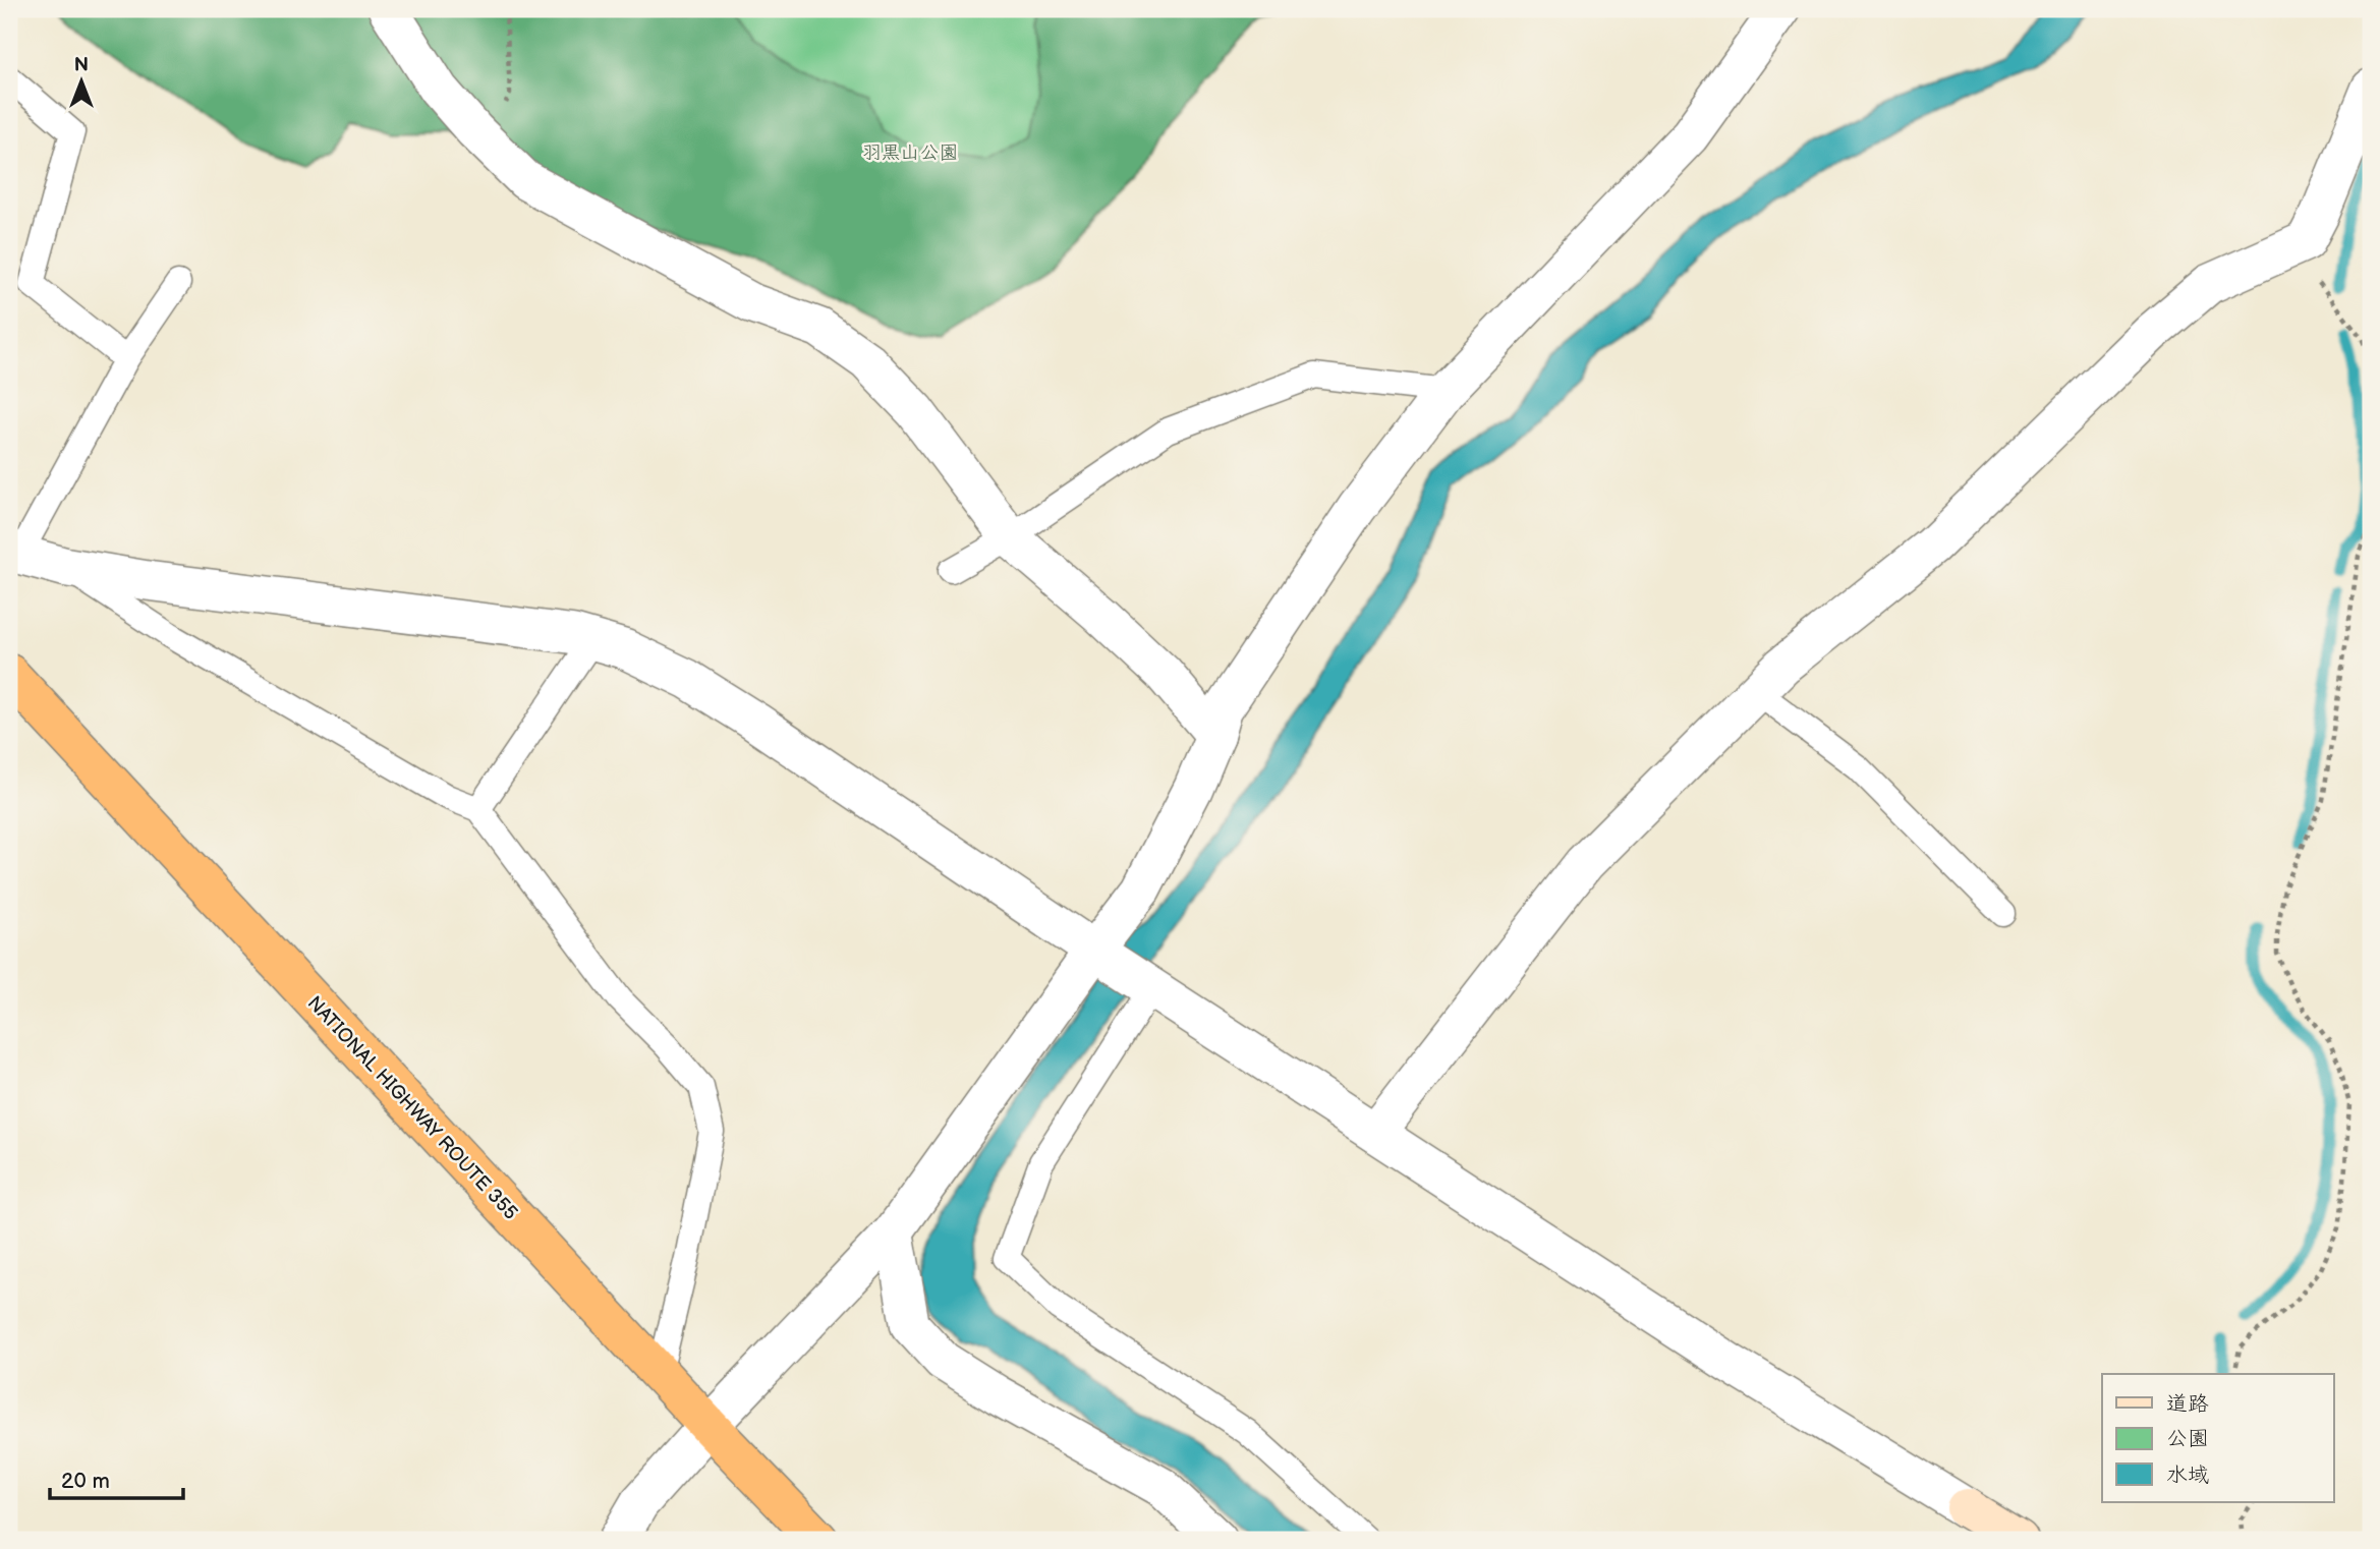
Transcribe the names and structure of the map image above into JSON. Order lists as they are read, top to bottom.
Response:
{
  "streets": {
    "highway": ["NATIONAL HIGHWAY ROUTE 355"]
  },
  "parks": ["羽黒山公園"],
  "legend": ["道路", "公園", "水域"],
  "scale_bar": "20 m",
  "north": "top"
}
